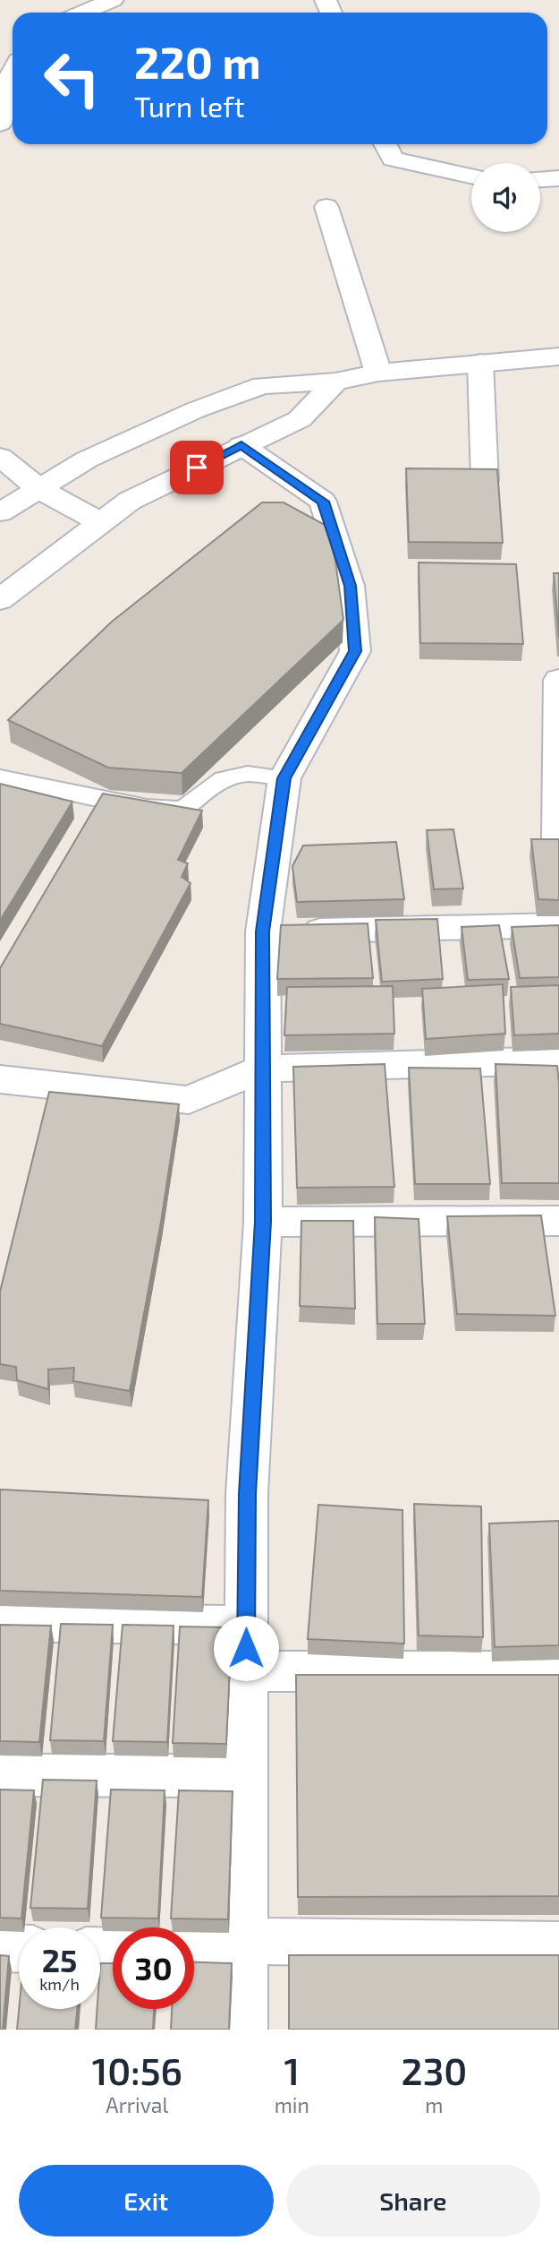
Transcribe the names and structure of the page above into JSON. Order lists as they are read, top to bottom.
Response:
{
  "page": {
    "turn": ["220 m", "Turn left"],
    "speed": "25 km/h",
    "limit": "30",
    "eta": [
      "10:56",
      "Arrival",
      "1",
      "min",
      "230",
      "m"
    ],
    "buttons": ["Exit", "Share"]
  }
}
